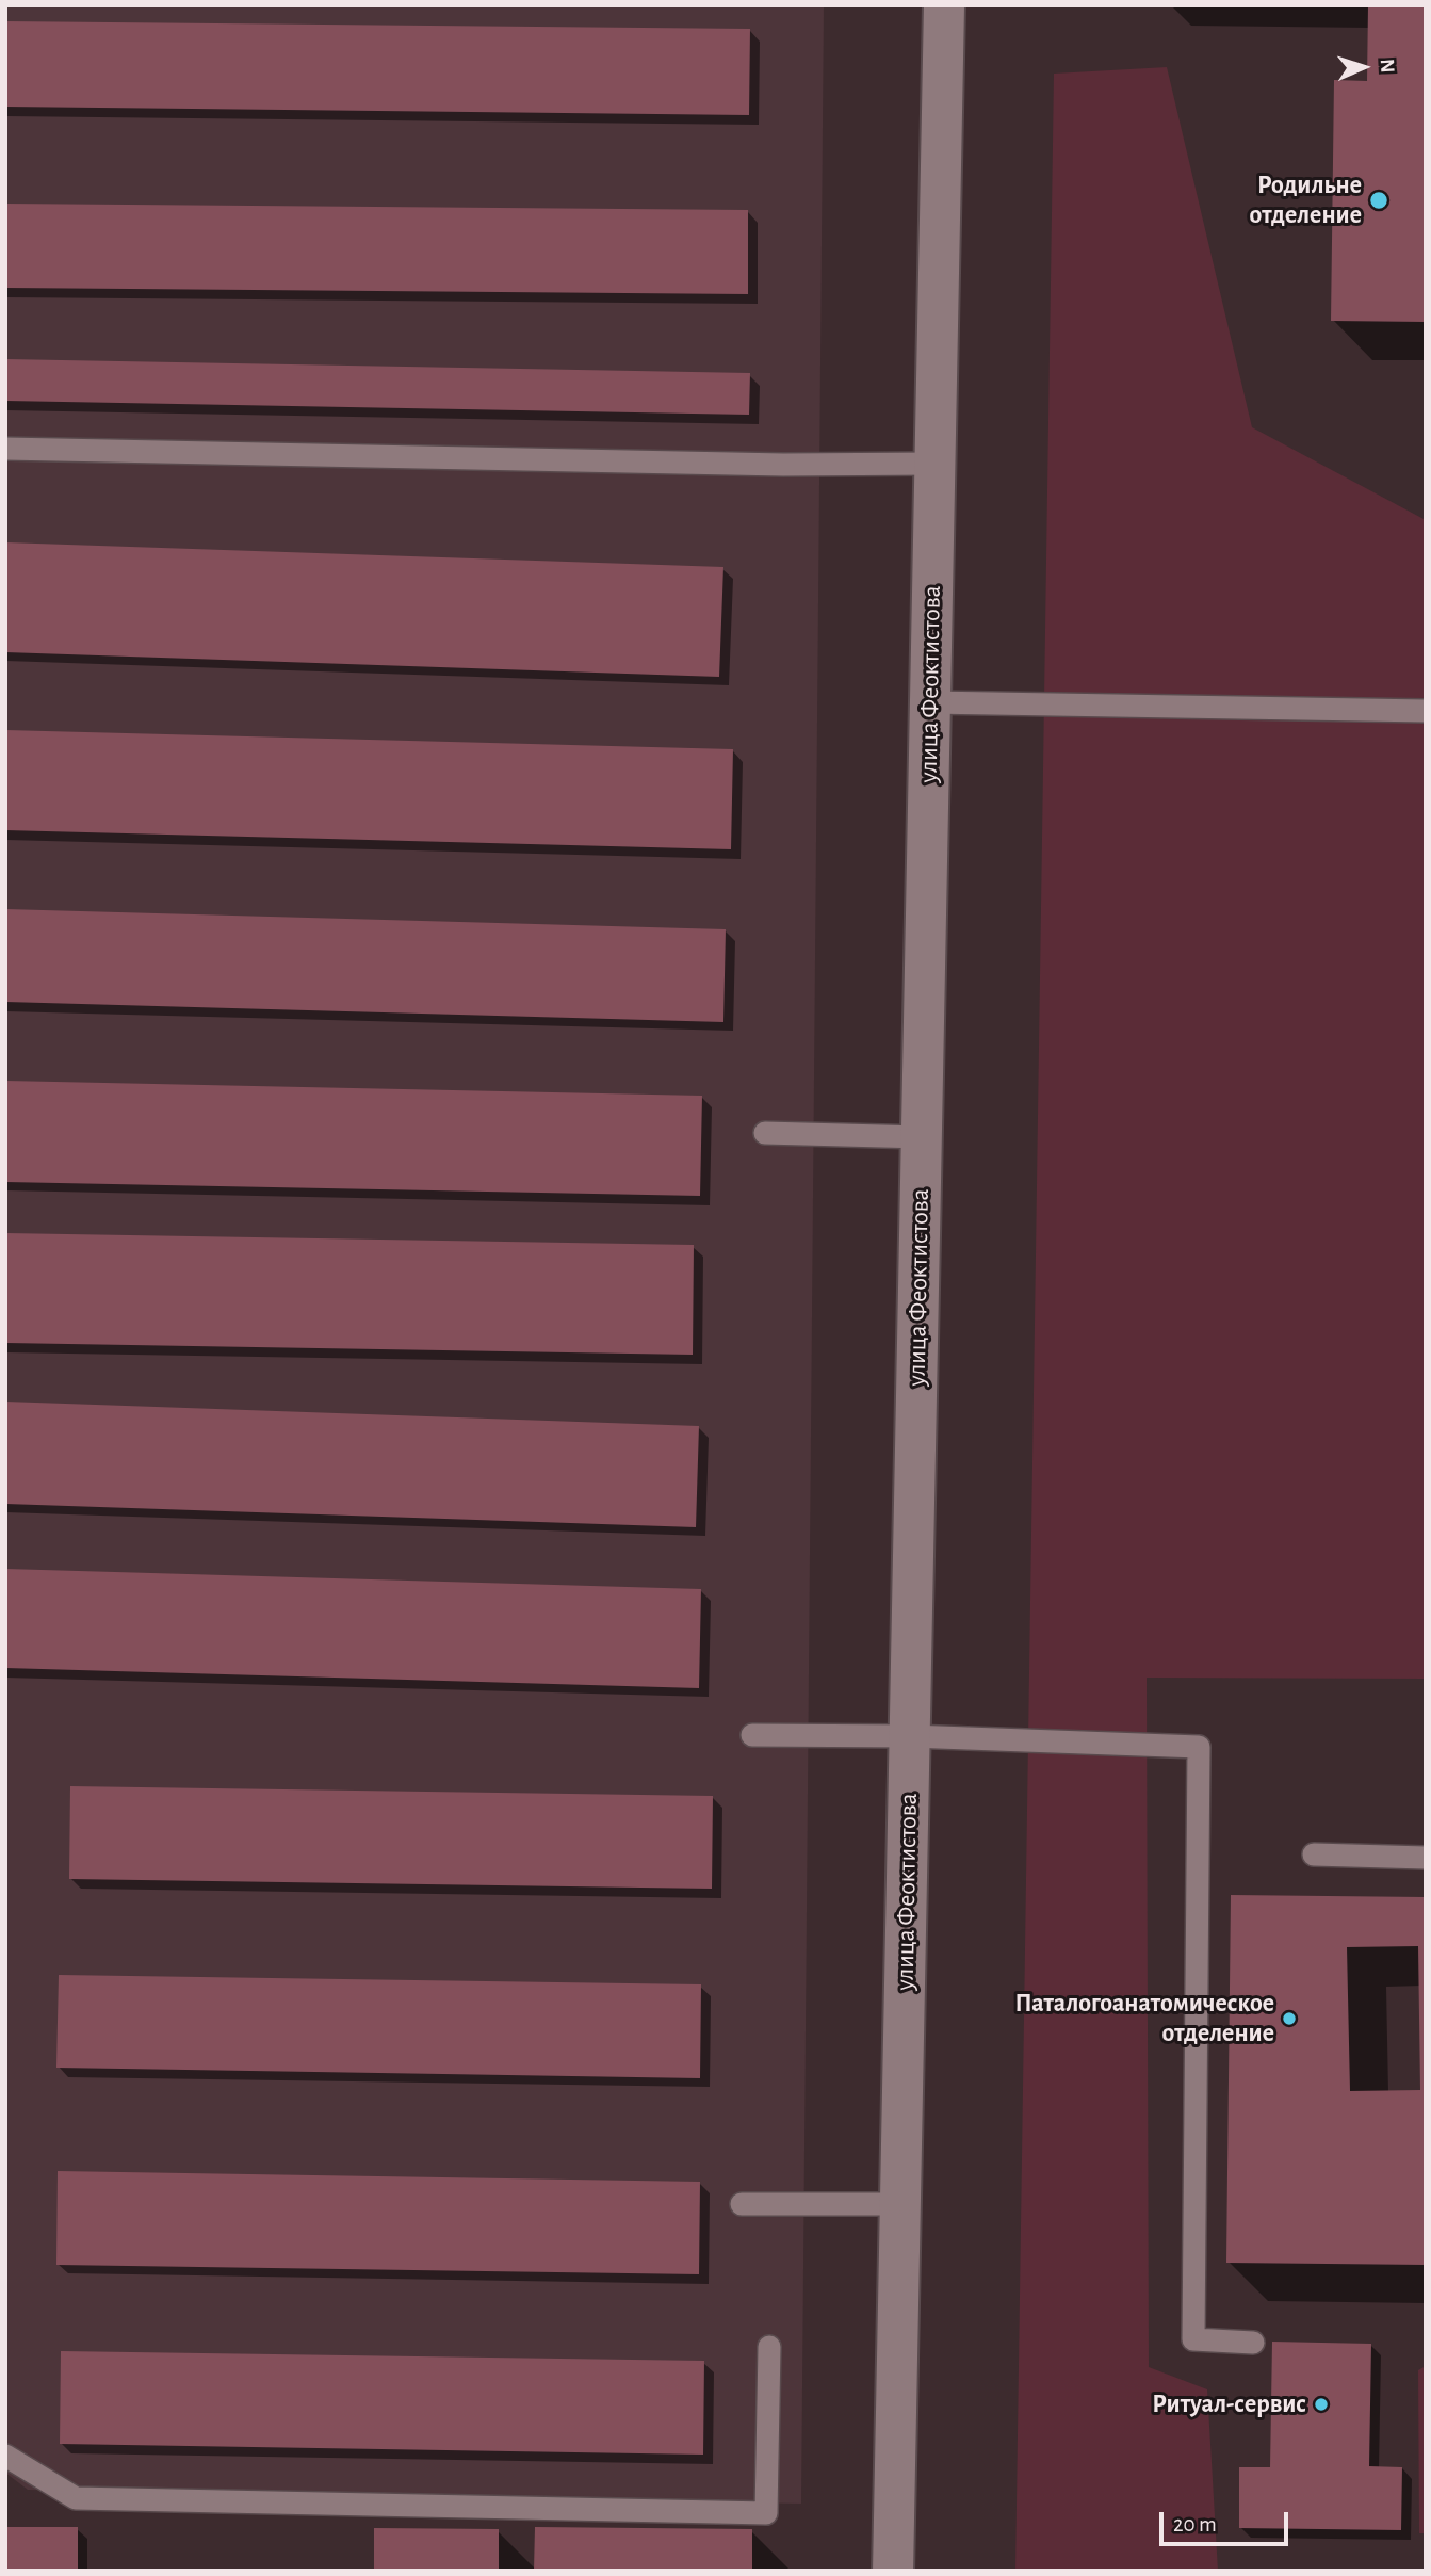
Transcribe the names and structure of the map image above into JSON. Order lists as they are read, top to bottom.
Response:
{
  "streets": {
    "street": ["улица Феоктистова"]
  },
  "places": ["Родильне отделение", "Паталогоанатомическое отделение", "Ритуал-сервис"],
  "scale_bar": "20 m",
  "north": "right"
}
